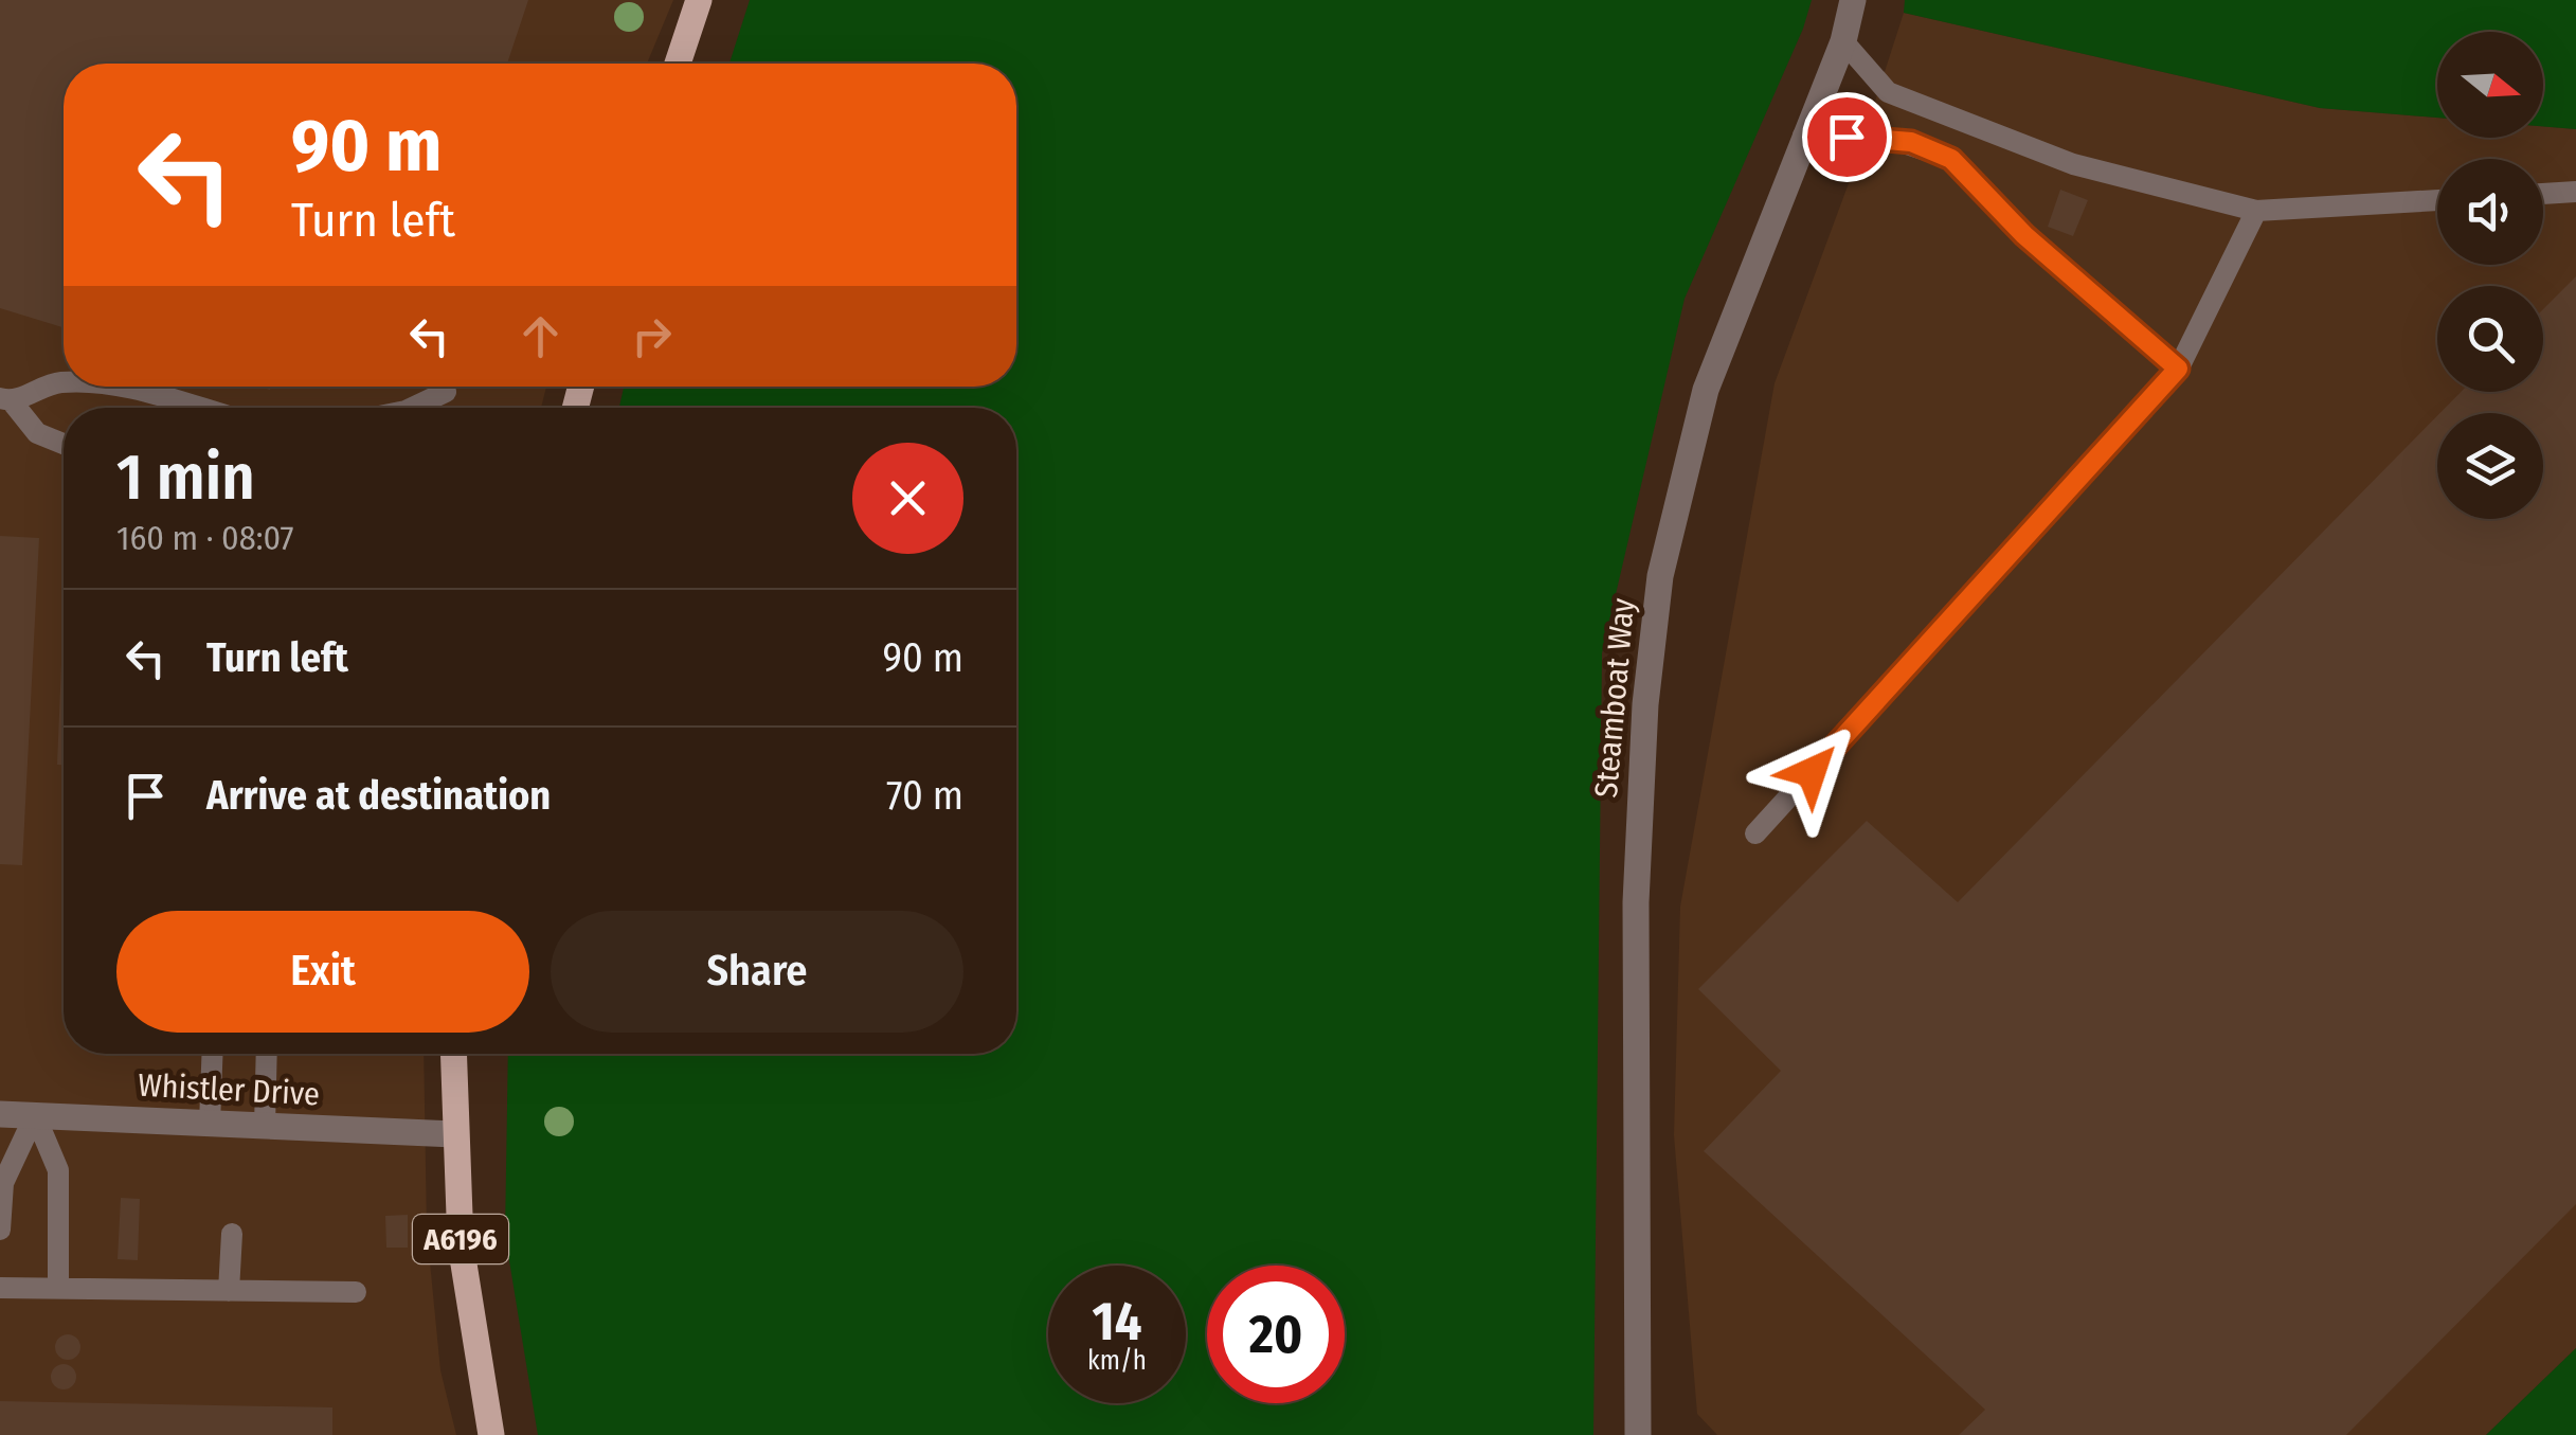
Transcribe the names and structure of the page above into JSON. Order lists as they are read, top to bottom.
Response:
{
  "streets": {
    "main road": ["A6196"],
    "street": ["Steamboat Way", "Whistler Drive"]
  },
  "crossings": [
    ["Whistler Drive", "A6196"]
  ],
  "north": "right",
  "page": {
    "turn": ["90 m", "Turn left"],
    "heading": ["1 min", "160 m · 08:07"],
    "list": [
      {
        "name": "Turn left",
        "value": "90 m"
      },
      {
        "name": "Arrive at destination",
        "value": "70 m"
      }
    ],
    "buttons": ["Exit", "Share"],
    "speed": "14 km/h",
    "limit": "20"
  }
}
